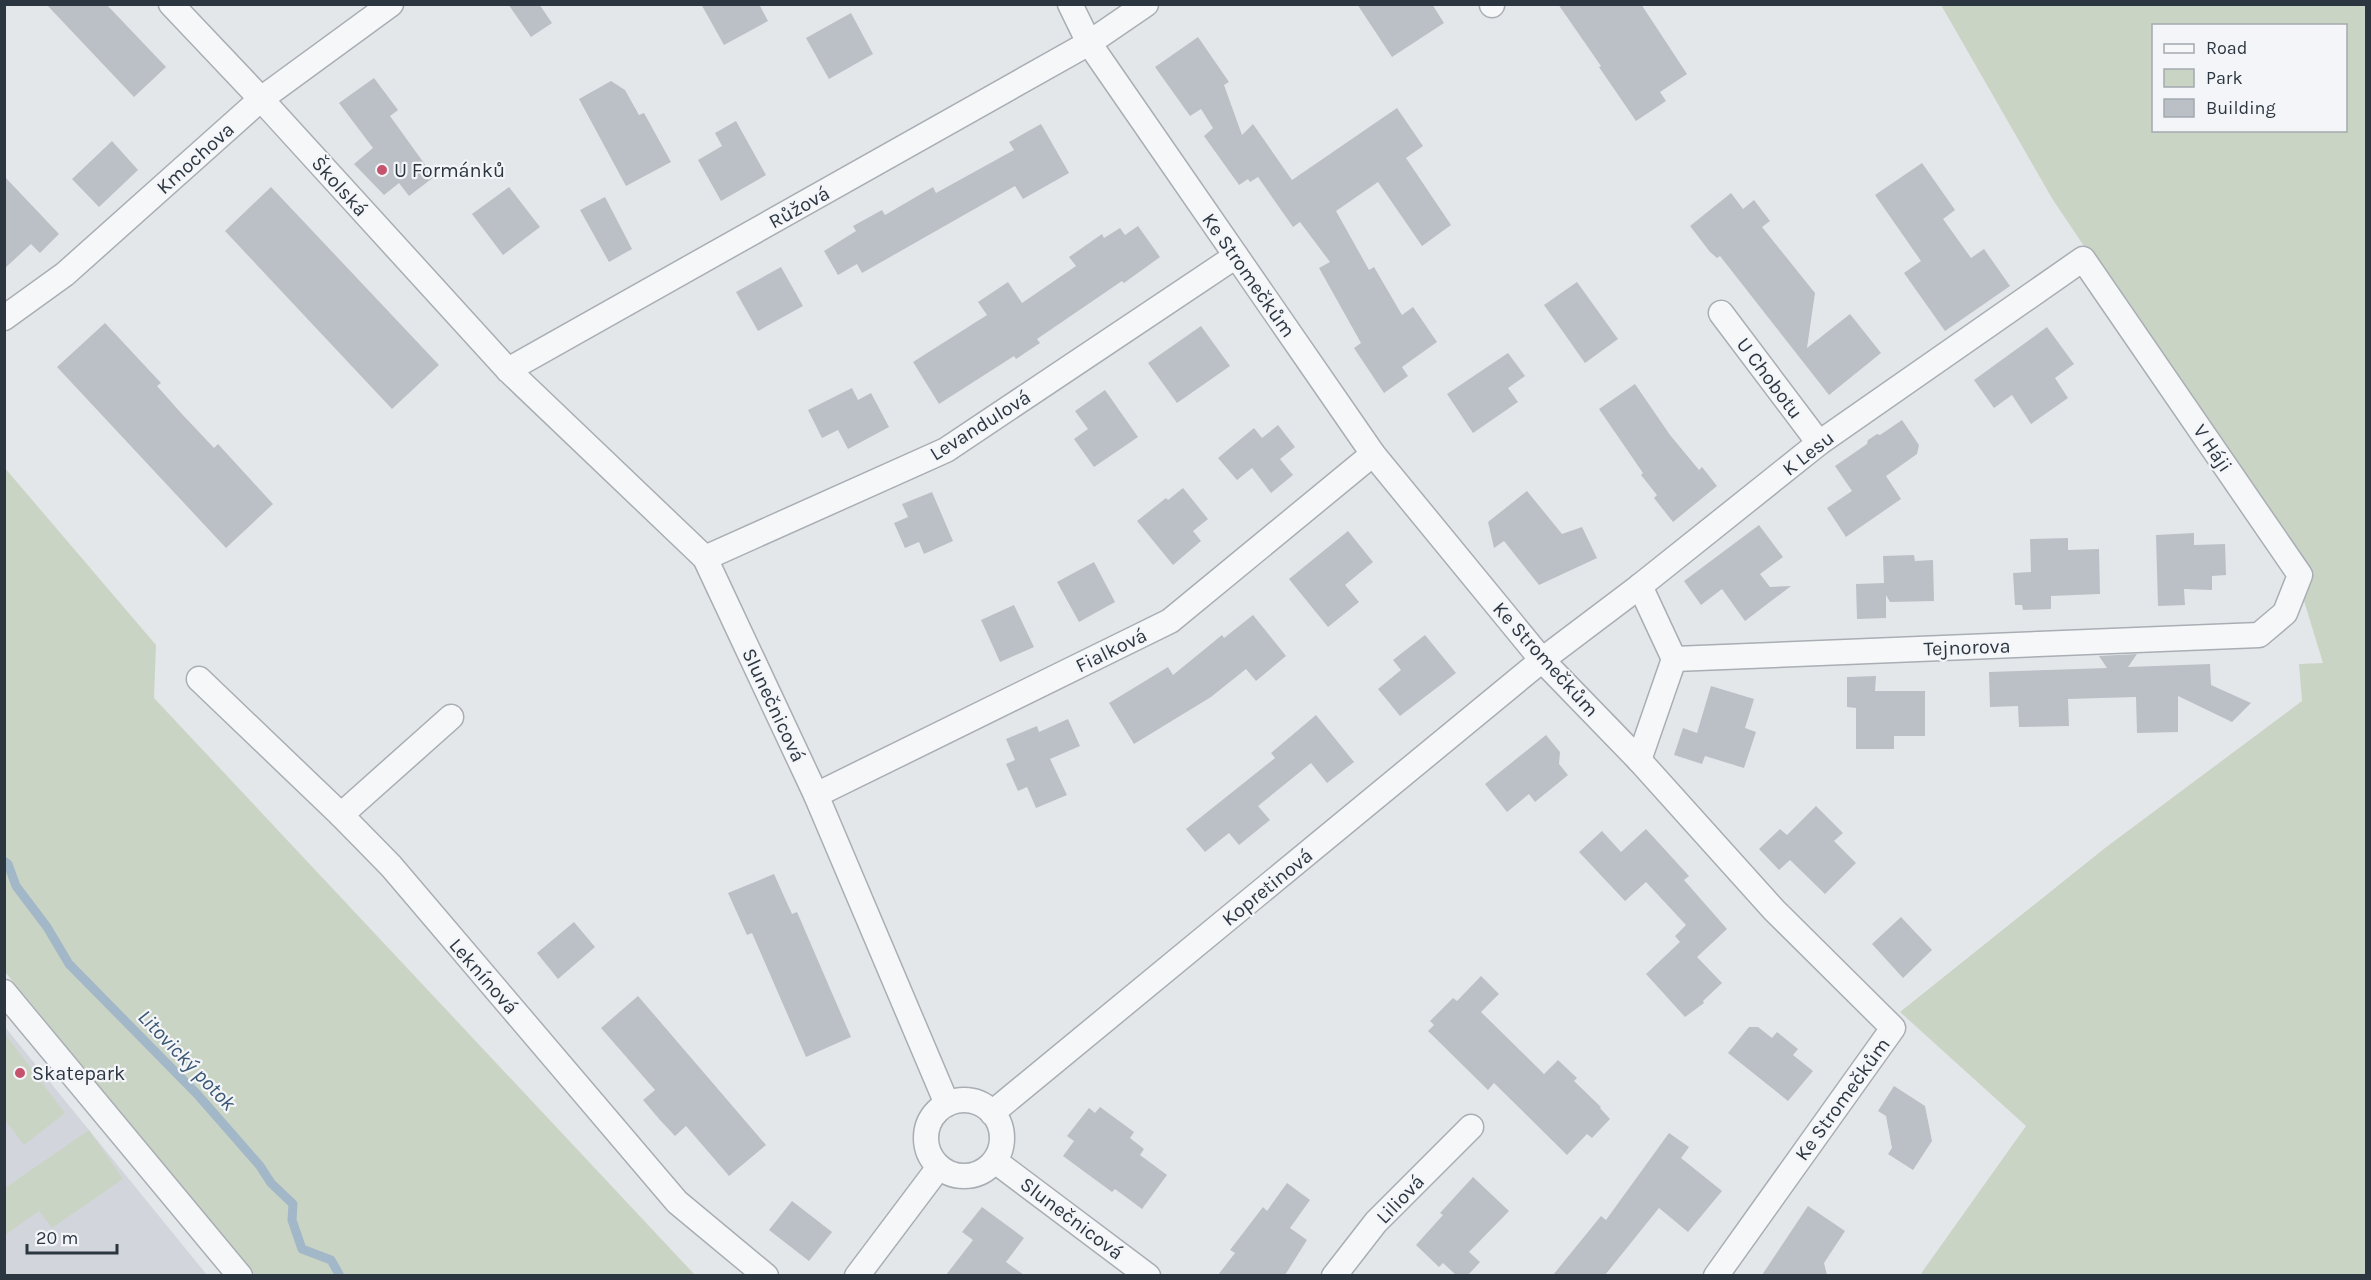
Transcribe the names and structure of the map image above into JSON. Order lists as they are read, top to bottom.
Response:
{
  "streets": {
    "street": [
      "Kmochova",
      "Školská",
      "Růžová",
      "Ke Stromečkům",
      "U Chobotu",
      "Levandulová",
      "V Háji",
      "K Lesu",
      "Tejnorova",
      "Fialková",
      "Slunečnicová",
      "Kopretinová",
      "Leknínová",
      "Liliová"
    ]
  },
  "crossings": [
    ["Kmochova", "Školská"],
    ["Školská", "Růžová"],
    ["Školská", "Slunečnicová"],
    ["Růžová", "Ke Stromečkům"],
    ["Růžová", "Slunečnicová"],
    ["Ke Stromečkům", "Levandulová"],
    ["Ke Stromečkům", "K Lesu"],
    ["Ke Stromečkům", "Fialková"],
    ["Ke Stromečkům", "Kopretinová"],
    ["U Chobotu", "K Lesu"],
    ["Levandulová", "Slunečnicová"],
    ["V Háji", "K Lesu"],
    ["V Háji", "Tejnorova"],
    ["K Lesu", "Kopretinová"],
    ["Fialková", "Slunečnicová"],
    ["Slunečnicová", "Kopretinová"]
  ],
  "water": ["Litovický potok"],
  "places": ["U Formánků", "Skatepark"],
  "legend": ["Road", "Park", "Building"],
  "scale_bar": "20 m"
}
